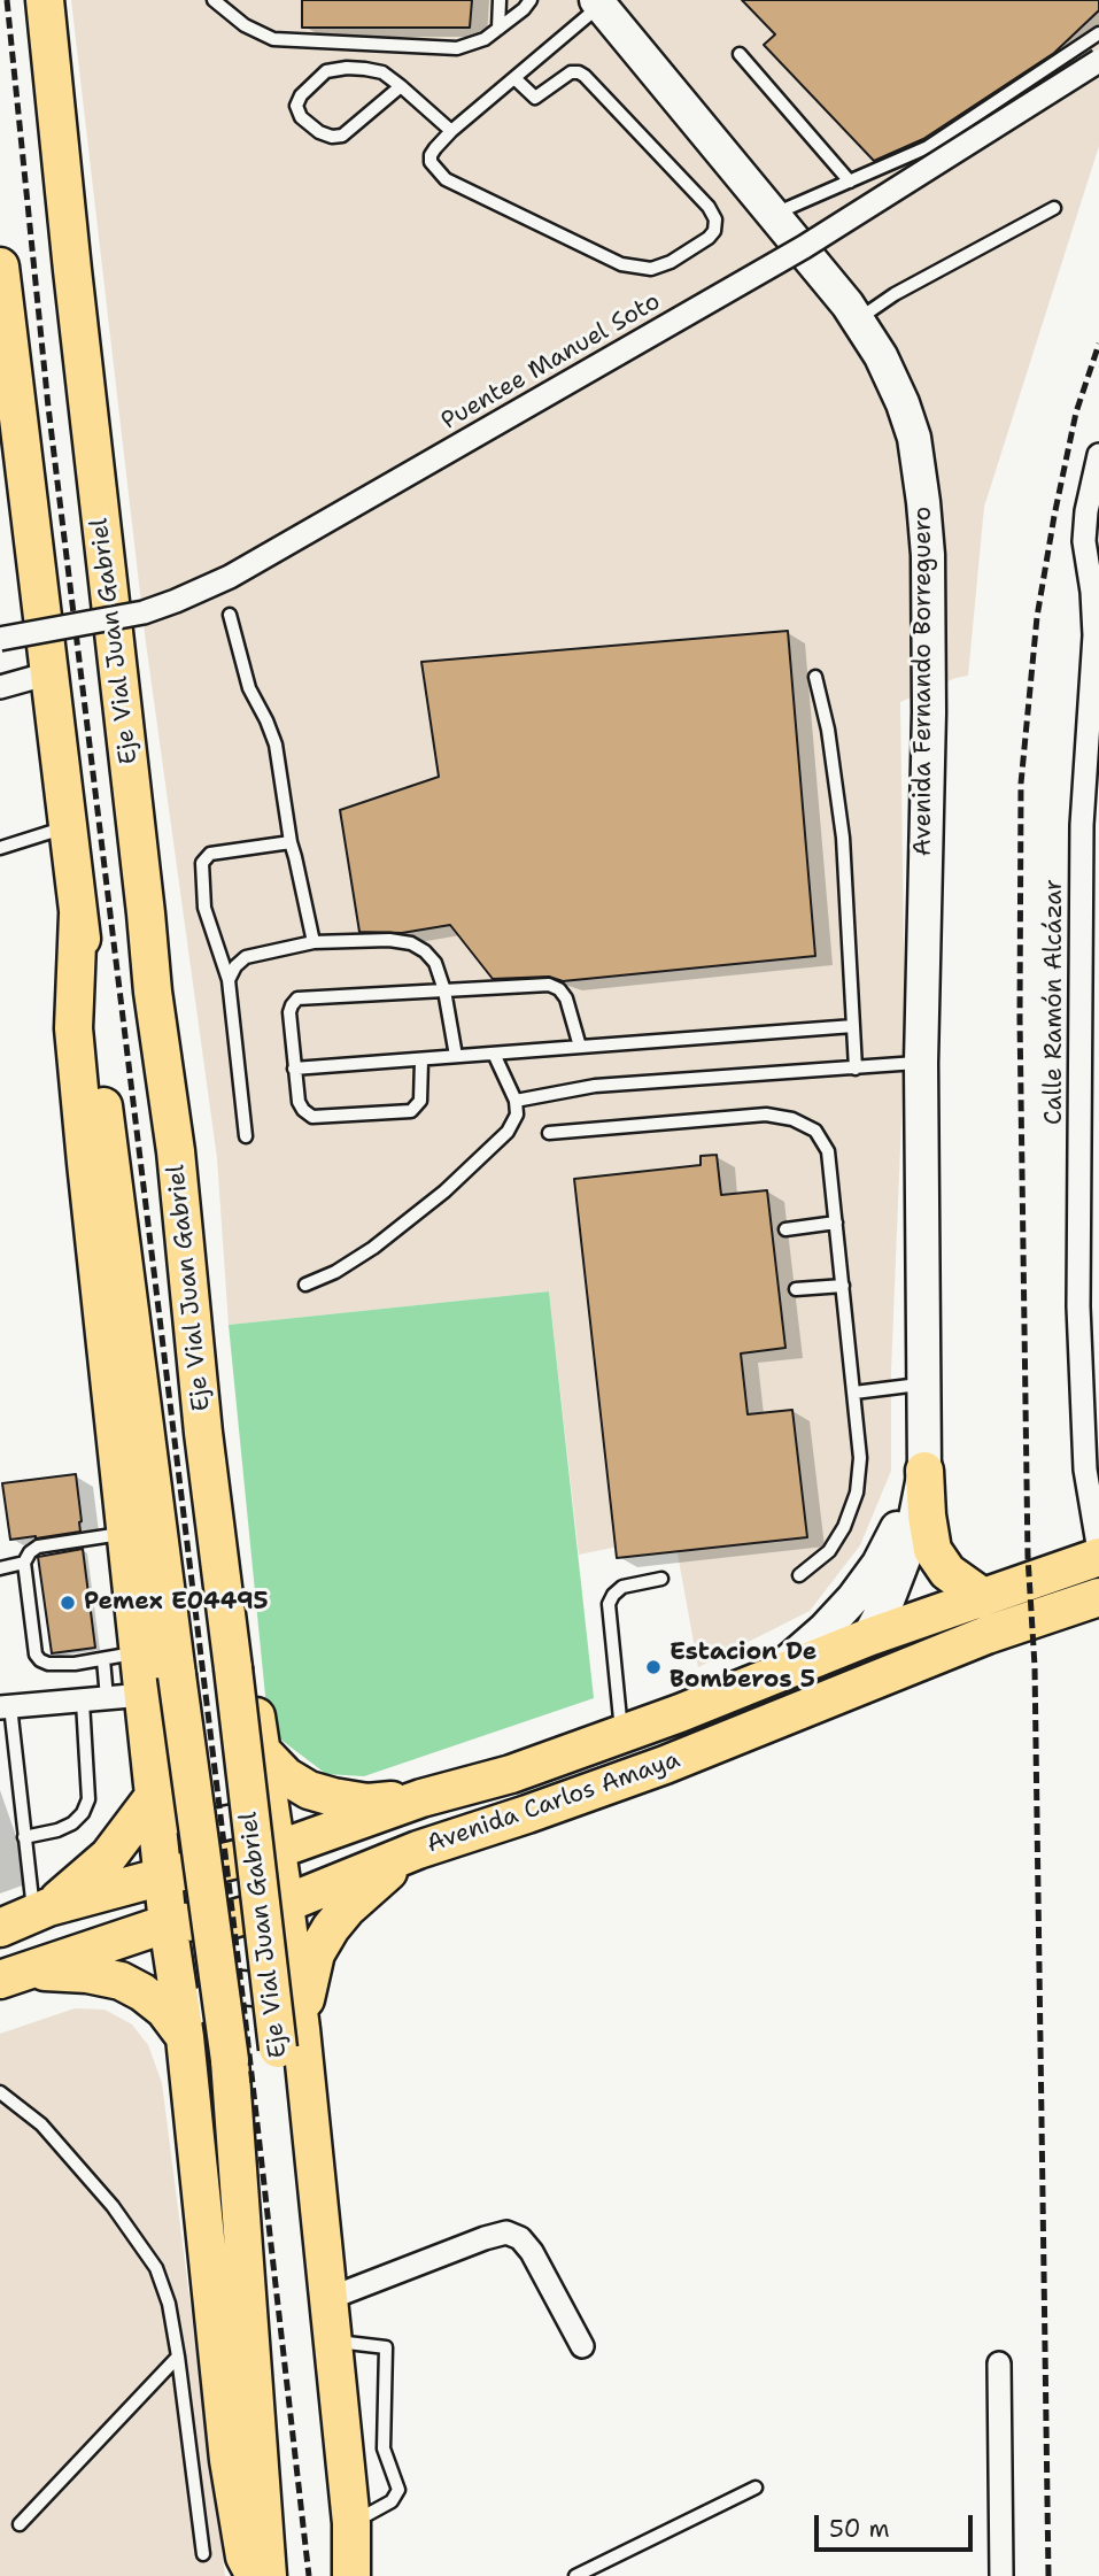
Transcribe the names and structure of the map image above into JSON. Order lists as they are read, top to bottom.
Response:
{
  "streets": {
    "main road": ["Eje Vial Juan Gabriel", "Avenida Fernando Borreguero", "Avenida Carlos Amaya"],
    "street": ["Puentee Manuel Soto", "Calle Ramón Alcázar"]
  },
  "crossings": [
    ["Avenida Fernando Borreguero", "Avenida Carlos Amaya"],
    ["Calle Ramón Alcázar", "Avenida Carlos Amaya"]
  ],
  "places": ["Pemex E04495", "Estacion De Bomberos 5"],
  "scale_bar": "50 m"
}
